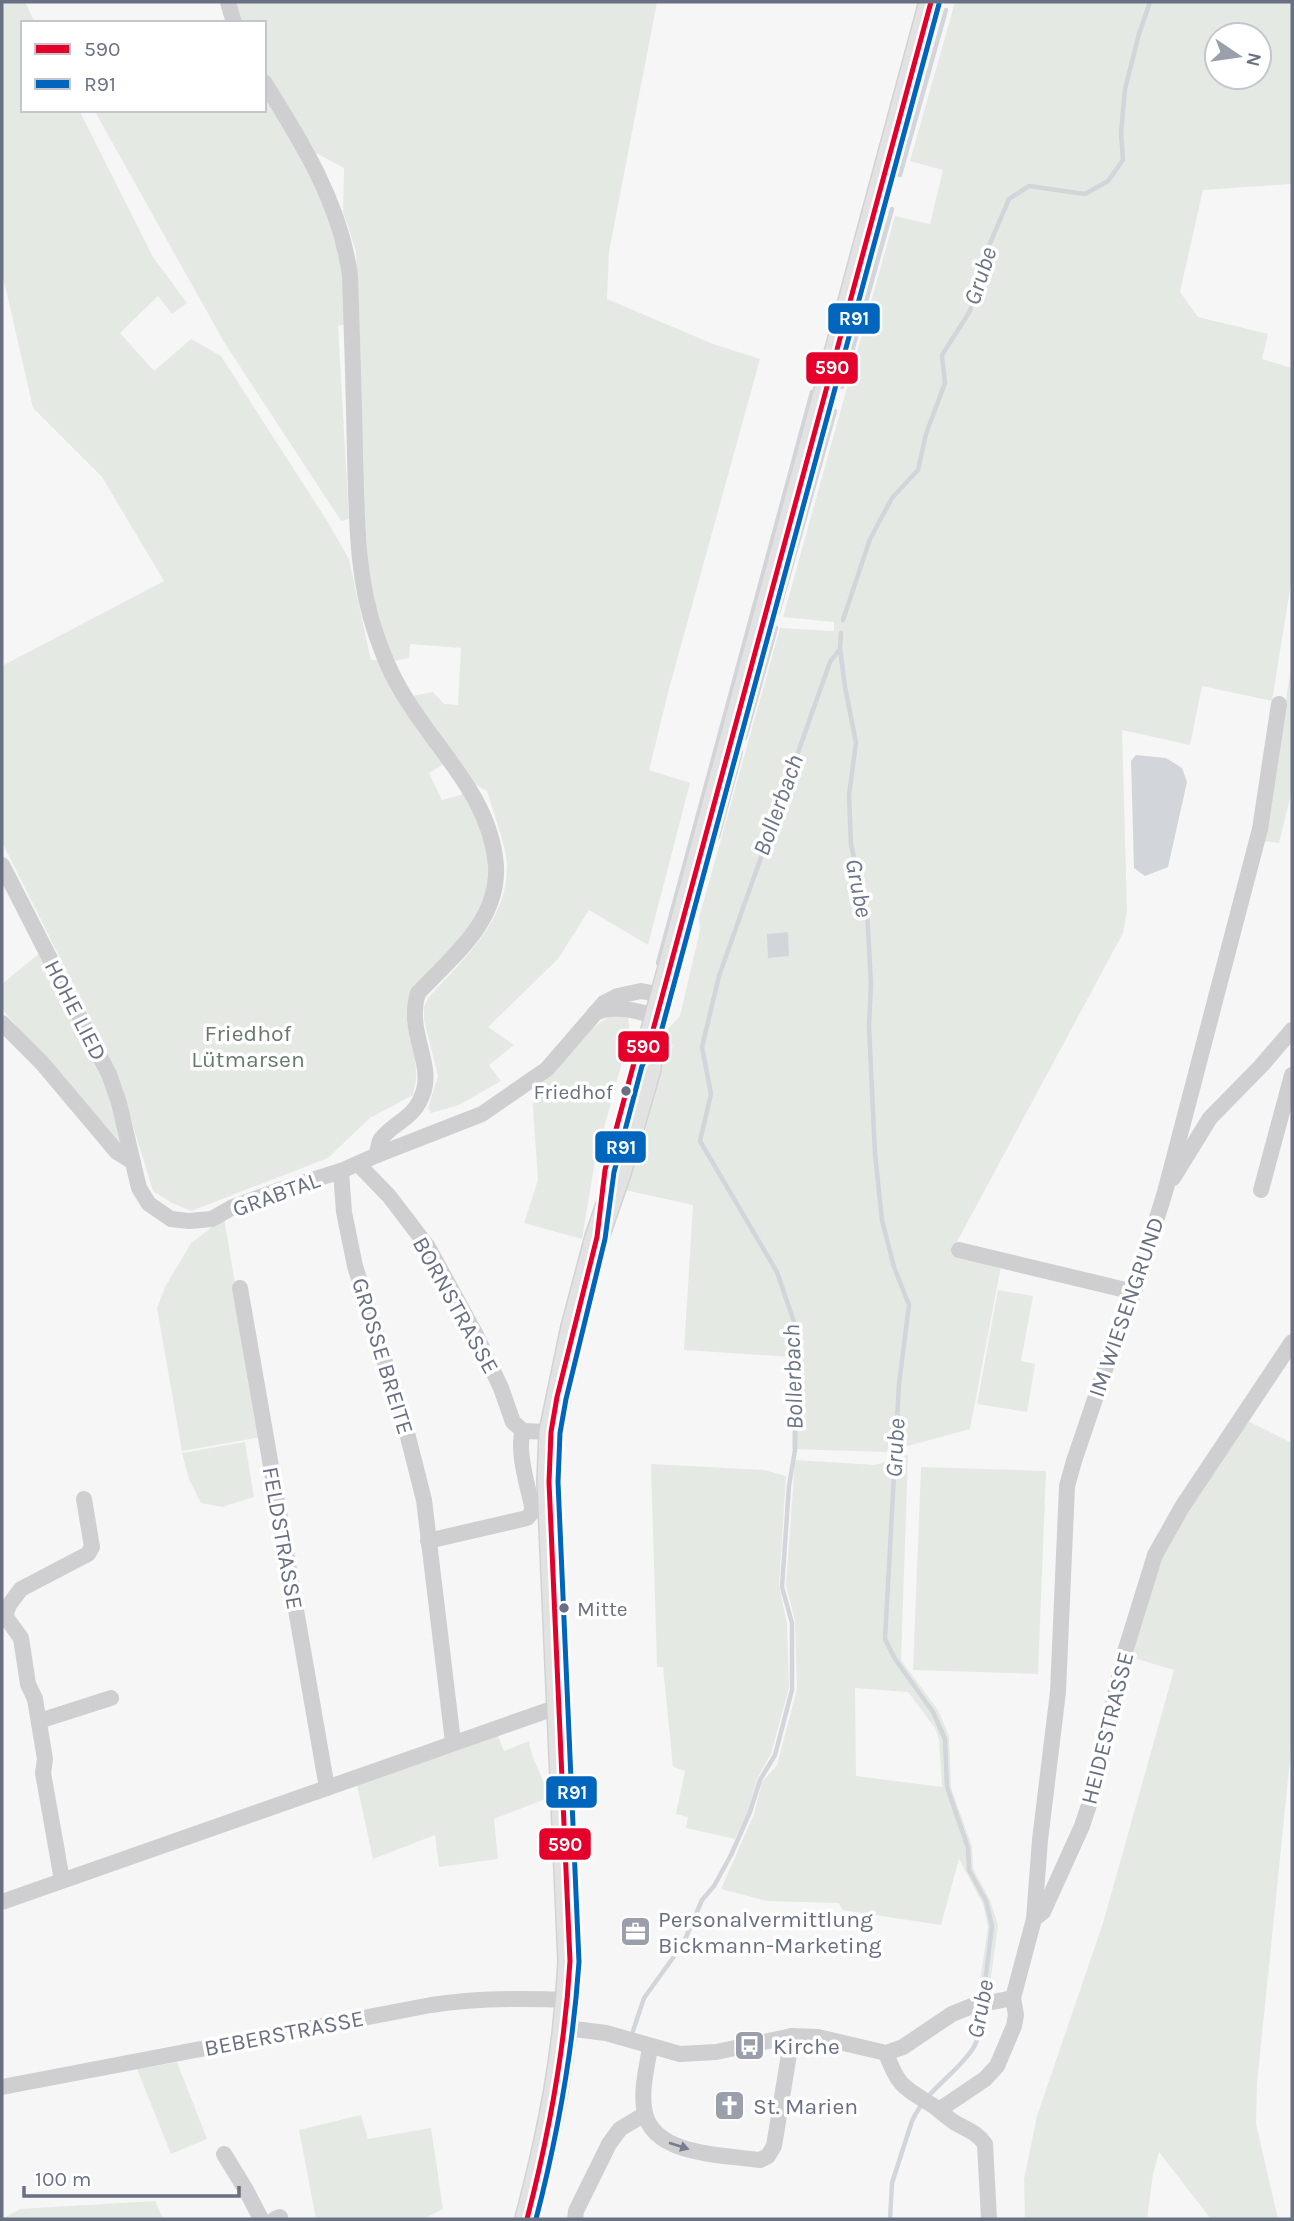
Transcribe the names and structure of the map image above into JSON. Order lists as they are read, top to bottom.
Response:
{
  "streets": {
    "street": [
      "HOHE LIED",
      "GRABTAL",
      "BORNSTRASSE",
      "IM WIESENGRUND",
      "GROSSE BREITE",
      "FELDSTRASSE",
      "HEIDESTRASSE",
      "BEBERSTRASSE"
    ]
  },
  "crossings": [
    ["HOHE LIED", "GRABTAL"],
    ["GRABTAL", "BORNSTRASSE"],
    ["GRABTAL", "GROSSE BREITE"],
    ["IM WIESENGRUND", "HEIDESTRASSE"]
  ],
  "water": ["Grube", "Bollerbach"],
  "parks": ["Friedhof Lütmarsen"],
  "places": {
    "other": ["Friedhof", "Mitte"],
    "office": ["Personalvermittlung Bickmann-Marketing"],
    "bus stop": ["Kirche"],
    "church": ["St. Marien"]
  },
  "lines": ["transit line 590", "transit line R91"],
  "legend": ["590", "R91"],
  "scale_bar": "100 m",
  "north": "right"
}
